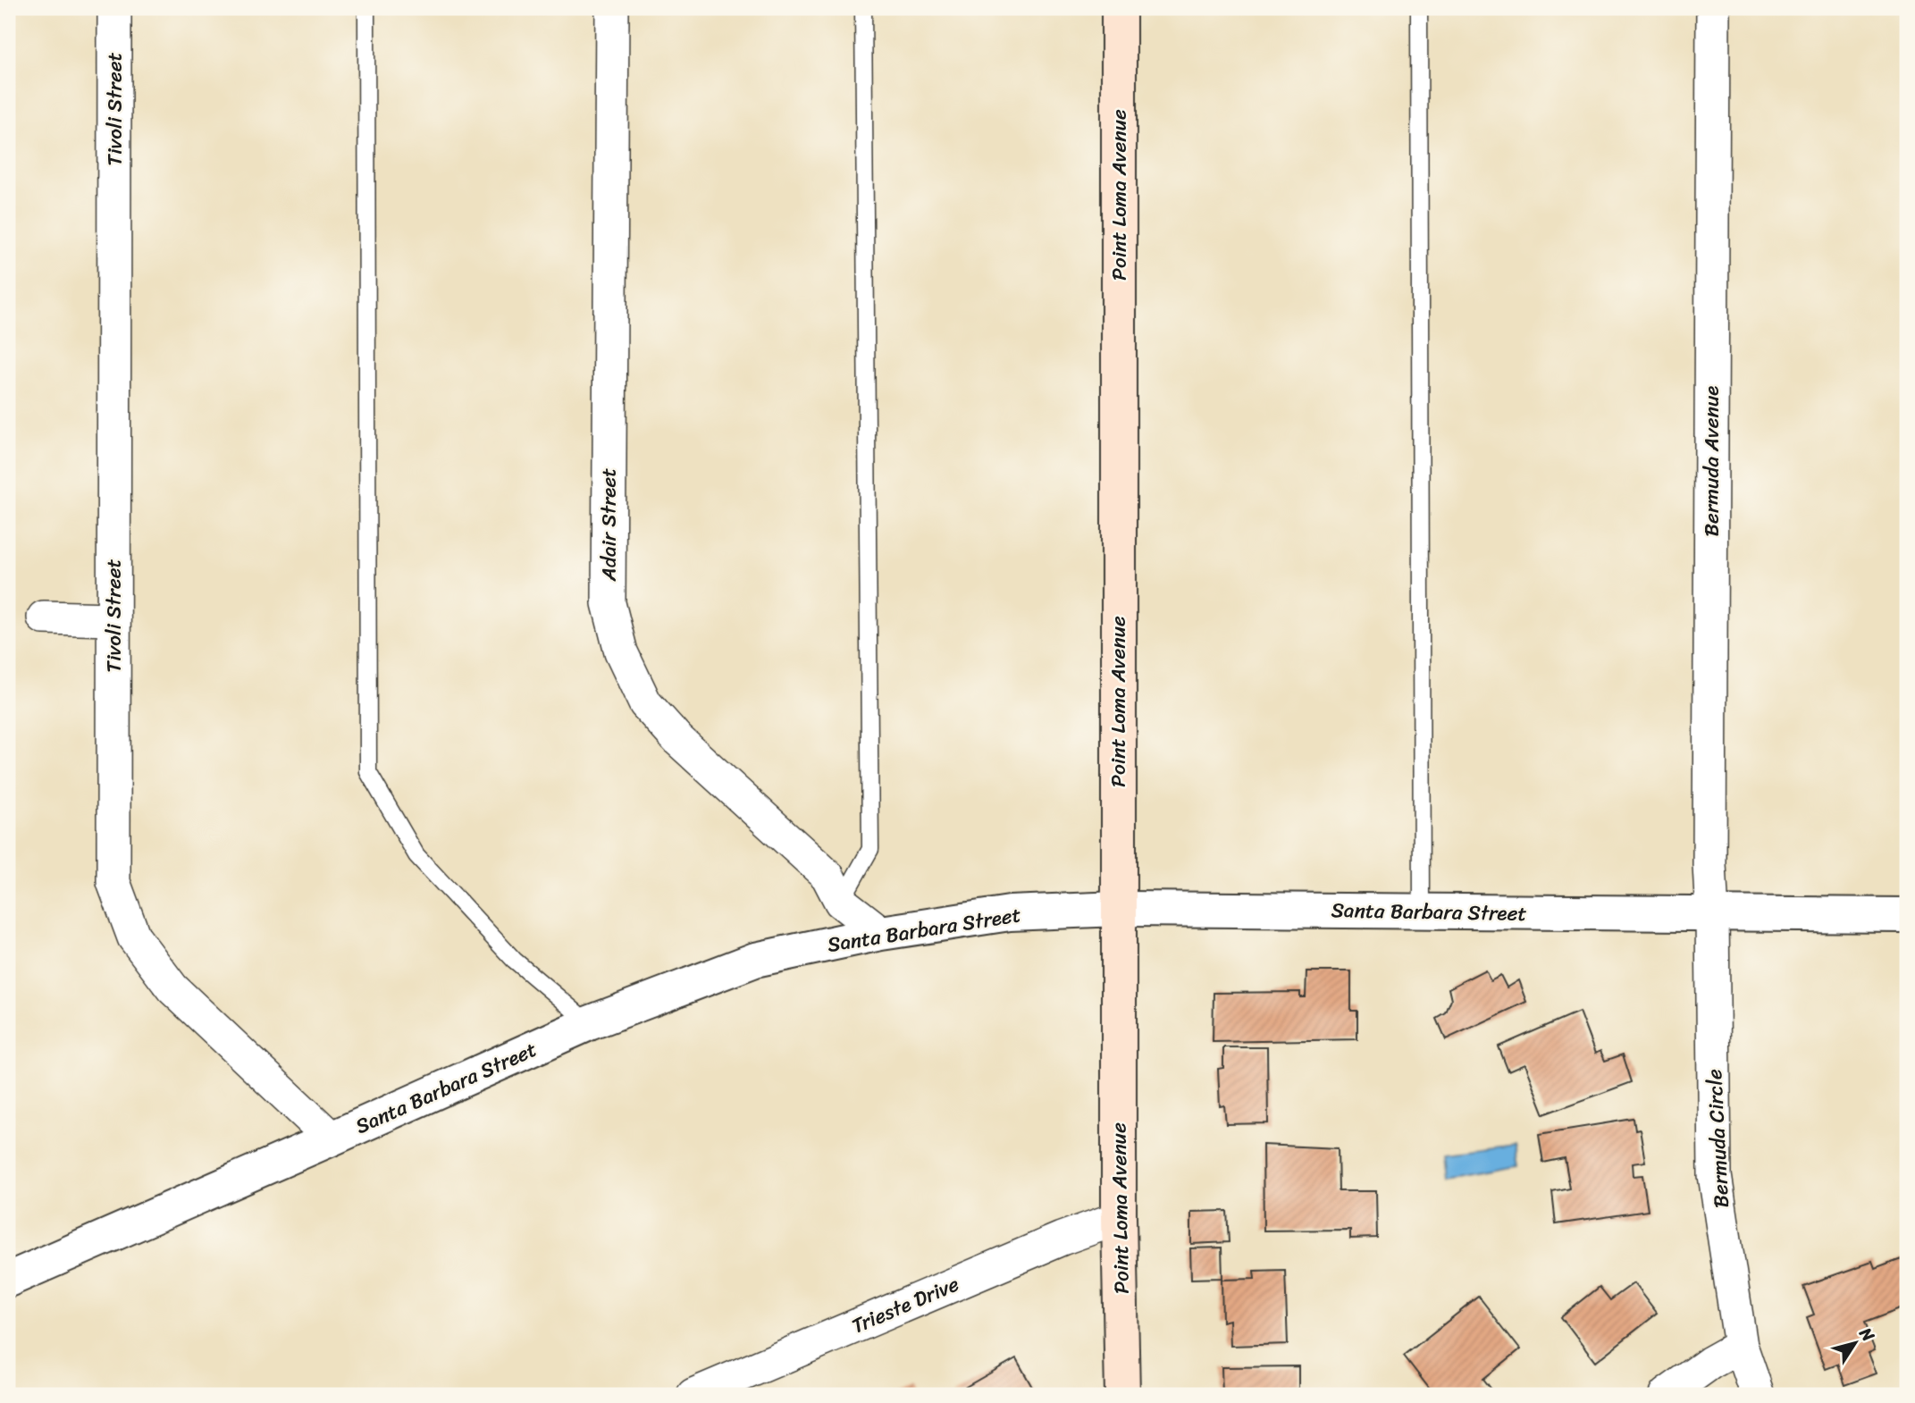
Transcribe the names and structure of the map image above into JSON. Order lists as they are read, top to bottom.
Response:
{
  "streets": {
    "main road": ["Point Loma Avenue"],
    "street": [
      "Tivoli Street",
      "Bermuda Avenue",
      "Adair Street",
      "Santa Barbara Street",
      "Bermuda Circle",
      "Trieste Drive"
    ]
  },
  "crossings": [
    ["Tivoli Street", "Santa Barbara Street"],
    ["Point Loma Avenue", "Santa Barbara Street"],
    ["Point Loma Avenue", "Trieste Drive"],
    ["Bermuda Avenue", "Santa Barbara Street"],
    ["Bermuda Avenue", "Bermuda Circle"],
    ["Adair Street", "Santa Barbara Street"],
    ["Santa Barbara Street", "Bermuda Circle"]
  ],
  "north": "top right"
}
